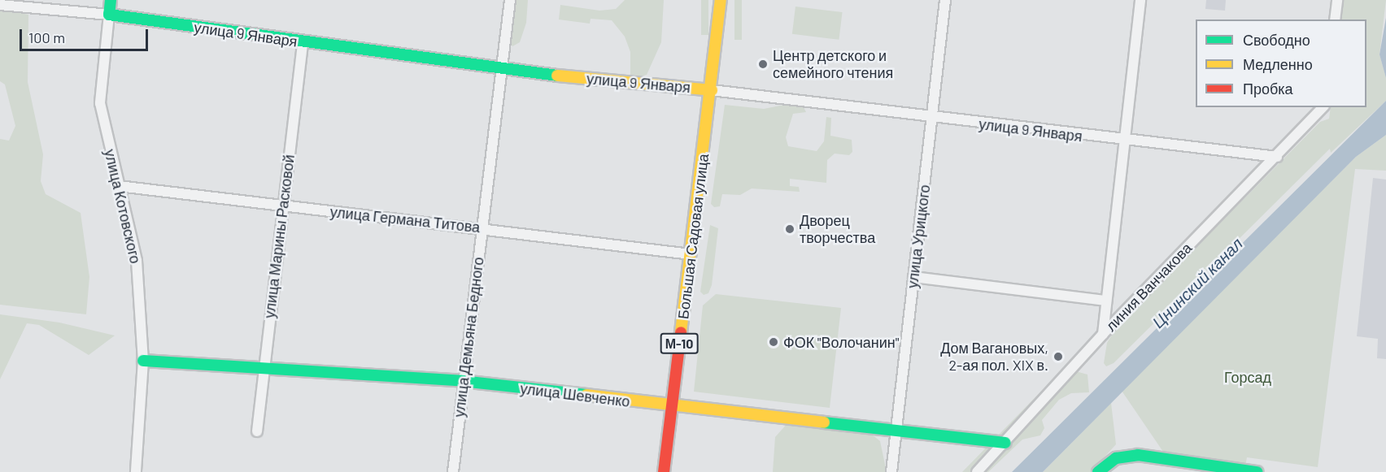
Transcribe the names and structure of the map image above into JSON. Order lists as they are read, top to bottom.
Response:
{
  "streets": {
    "main road": [
      "улица 9 Января",
      "улица Котовского",
      "Большая Садовая улица",
      "М-10",
      "улица Шевченко"
    ],
    "street": [
      "улица Германа Титова",
      "улица Марины Расковой",
      "улица Урицкого",
      "линия Ванчакова",
      "улица Демьяна Бедного"
    ]
  },
  "crossings": [
    ["улица 9 Января", "улица Котовского"],
    ["улица 9 Января", "улица Марины Расковой"],
    ["улица 9 Января", "Большая Садовая улица"],
    ["улица 9 Января", "улица Урицкого"],
    ["улица 9 Января", "линия Ванчакова"],
    ["улица 9 Января", "улица Демьяна Бедного"],
    ["улица Котовского", "улица Германа Титова"],
    ["улица Котовского", "улица Шевченко"],
    ["улица Германа Титова", "улица Марины Расковой"],
    ["улица Германа Титова", "Большая Садовая улица"],
    ["улица Германа Титова", "улица Демьяна Бедного"],
    ["улица Марины Расковой", "улица Шевченко"],
    ["Большая Садовая улица", "улица Шевченко"],
    ["улица Урицкого", "улица Шевченко"],
    ["линия Ванчакова", "улица Шевченко"],
    ["улица Демьяна Бедного", "улица Шевченко"]
  ],
  "water": ["Цнинский канал"],
  "parks": ["Горсад"],
  "places": [
    "Центр детского и семейного чтения",
    "Дворец творчества",
    "ФОК \"Волочанин\"",
    "Дом Вагановых, 2-ая пол. XIX в."
  ],
  "legend": ["Свободно", "Медленно", "Пробка"],
  "scale_bar": "100 m"
}
